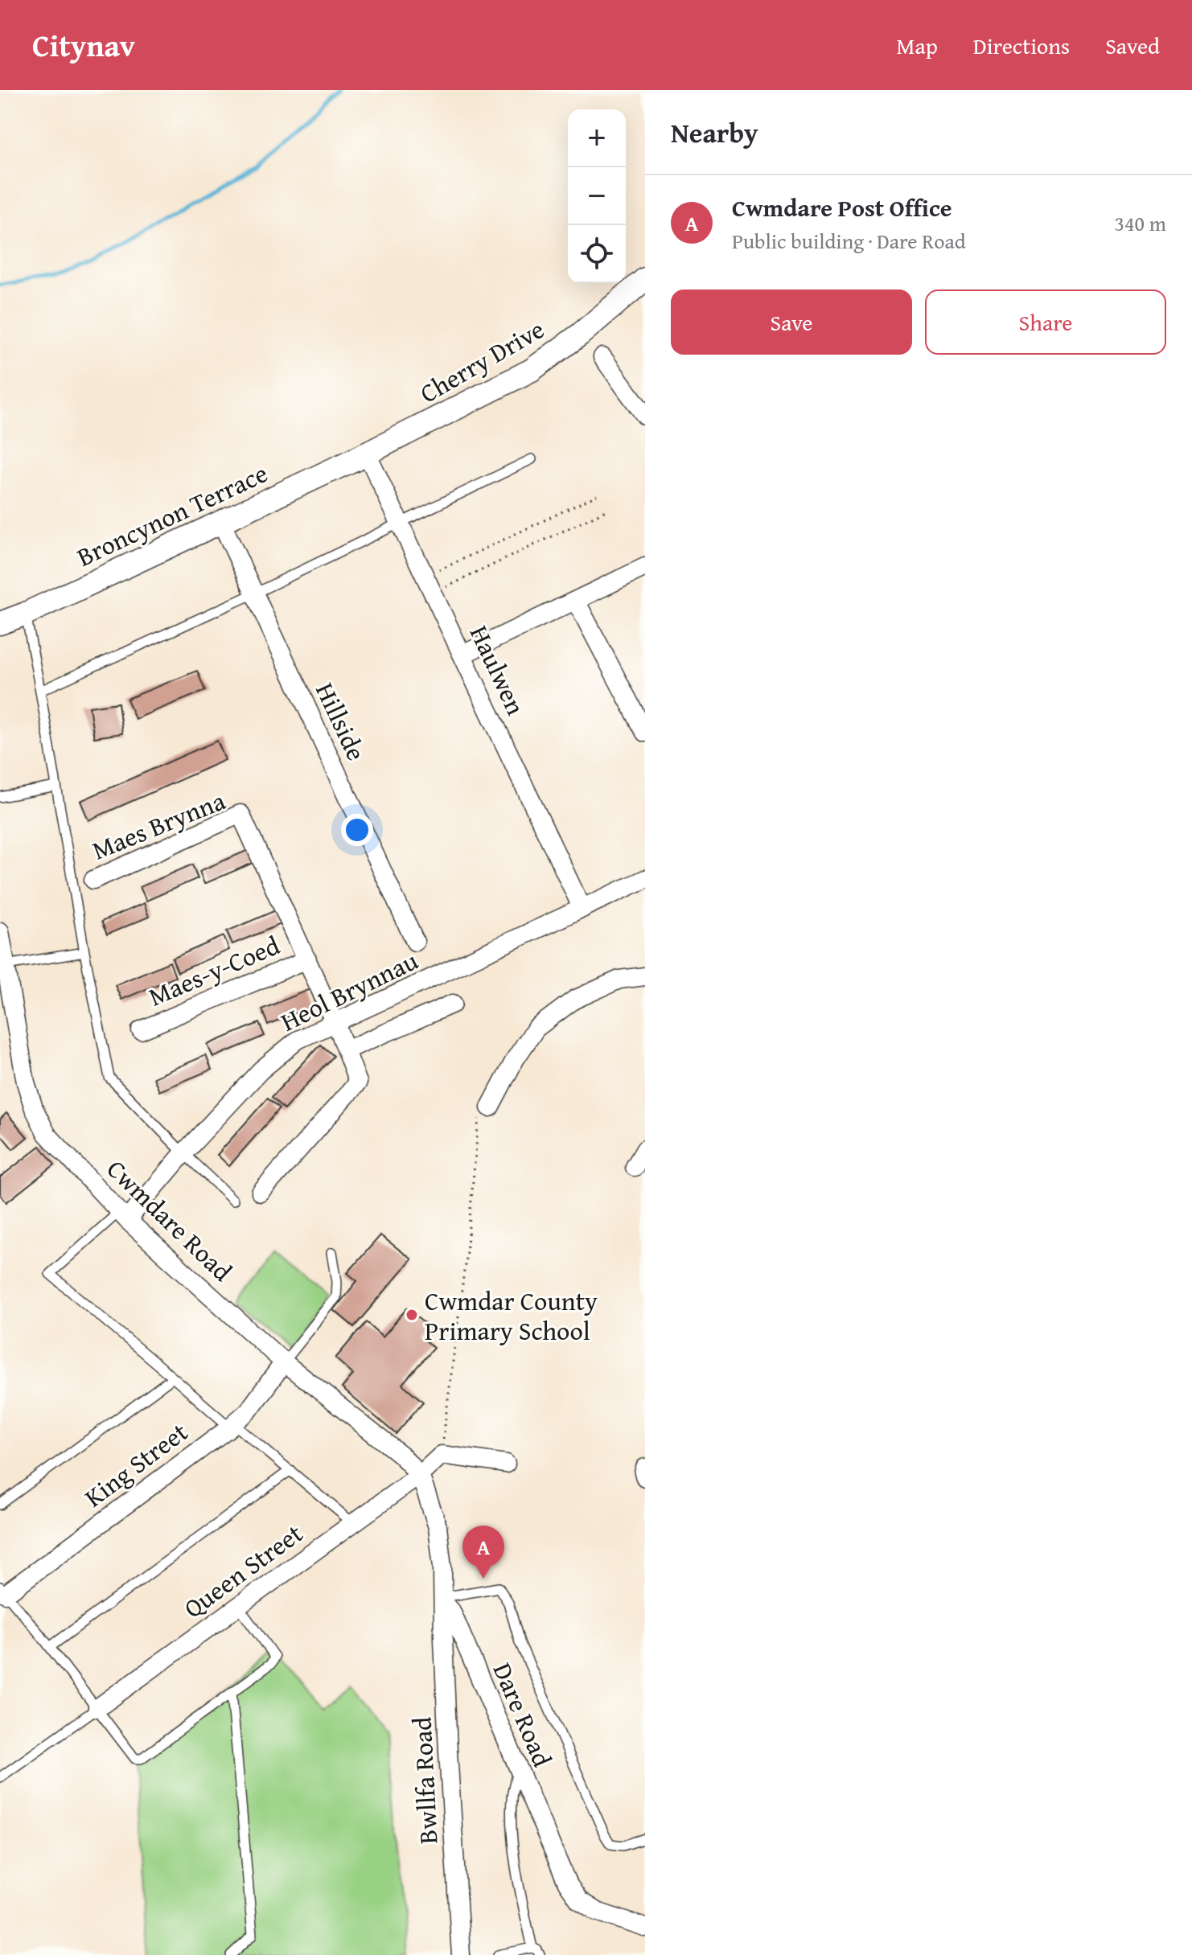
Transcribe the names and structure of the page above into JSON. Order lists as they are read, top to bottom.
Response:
{
  "streets": {
    "street": [
      "Cherry Drive",
      "Broncynon Terrace",
      "Haulwen",
      "Hillside",
      "Maes Brynna",
      "Maes-y-Coed",
      "Heol Brynnau",
      "Cwmdare Road",
      "King Street",
      "Queen Street",
      "Dare Road",
      "Bwllfa Road"
    ]
  },
  "crossings": [
    ["Cherry Drive", "Broncynon Terrace"],
    ["Cherry Drive", "Haulwen"],
    ["Broncynon Terrace", "Haulwen"],
    ["Broncynon Terrace", "Hillside"],
    ["Haulwen", "Heol Brynnau"],
    ["Maes Brynna", "Maes-y-Coed"],
    ["Heol Brynnau", "Cwmdare Road"],
    ["Cwmdare Road", "King Street"],
    ["Cwmdare Road", "Queen Street"],
    ["Cwmdare Road", "Dare Road"],
    ["Queen Street", "Dare Road"],
    ["Dare Road", "Bwllfa Road"]
  ],
  "places": ["Cwmdar County Primary School"],
  "page": {
    "header": "Citynav",
    "nav": ["Map", "Directions", "Saved"],
    "heading": "Nearby",
    "map_buttons": ["+", "−"],
    "list": [
      {
        "mark": "A",
        "name": "Cwmdare Post Office",
        "note": "Public building · Dare Road",
        "value": "340 m"
      }
    ],
    "buttons": ["Save", "Share"],
    "pins": "A"
  }
}
